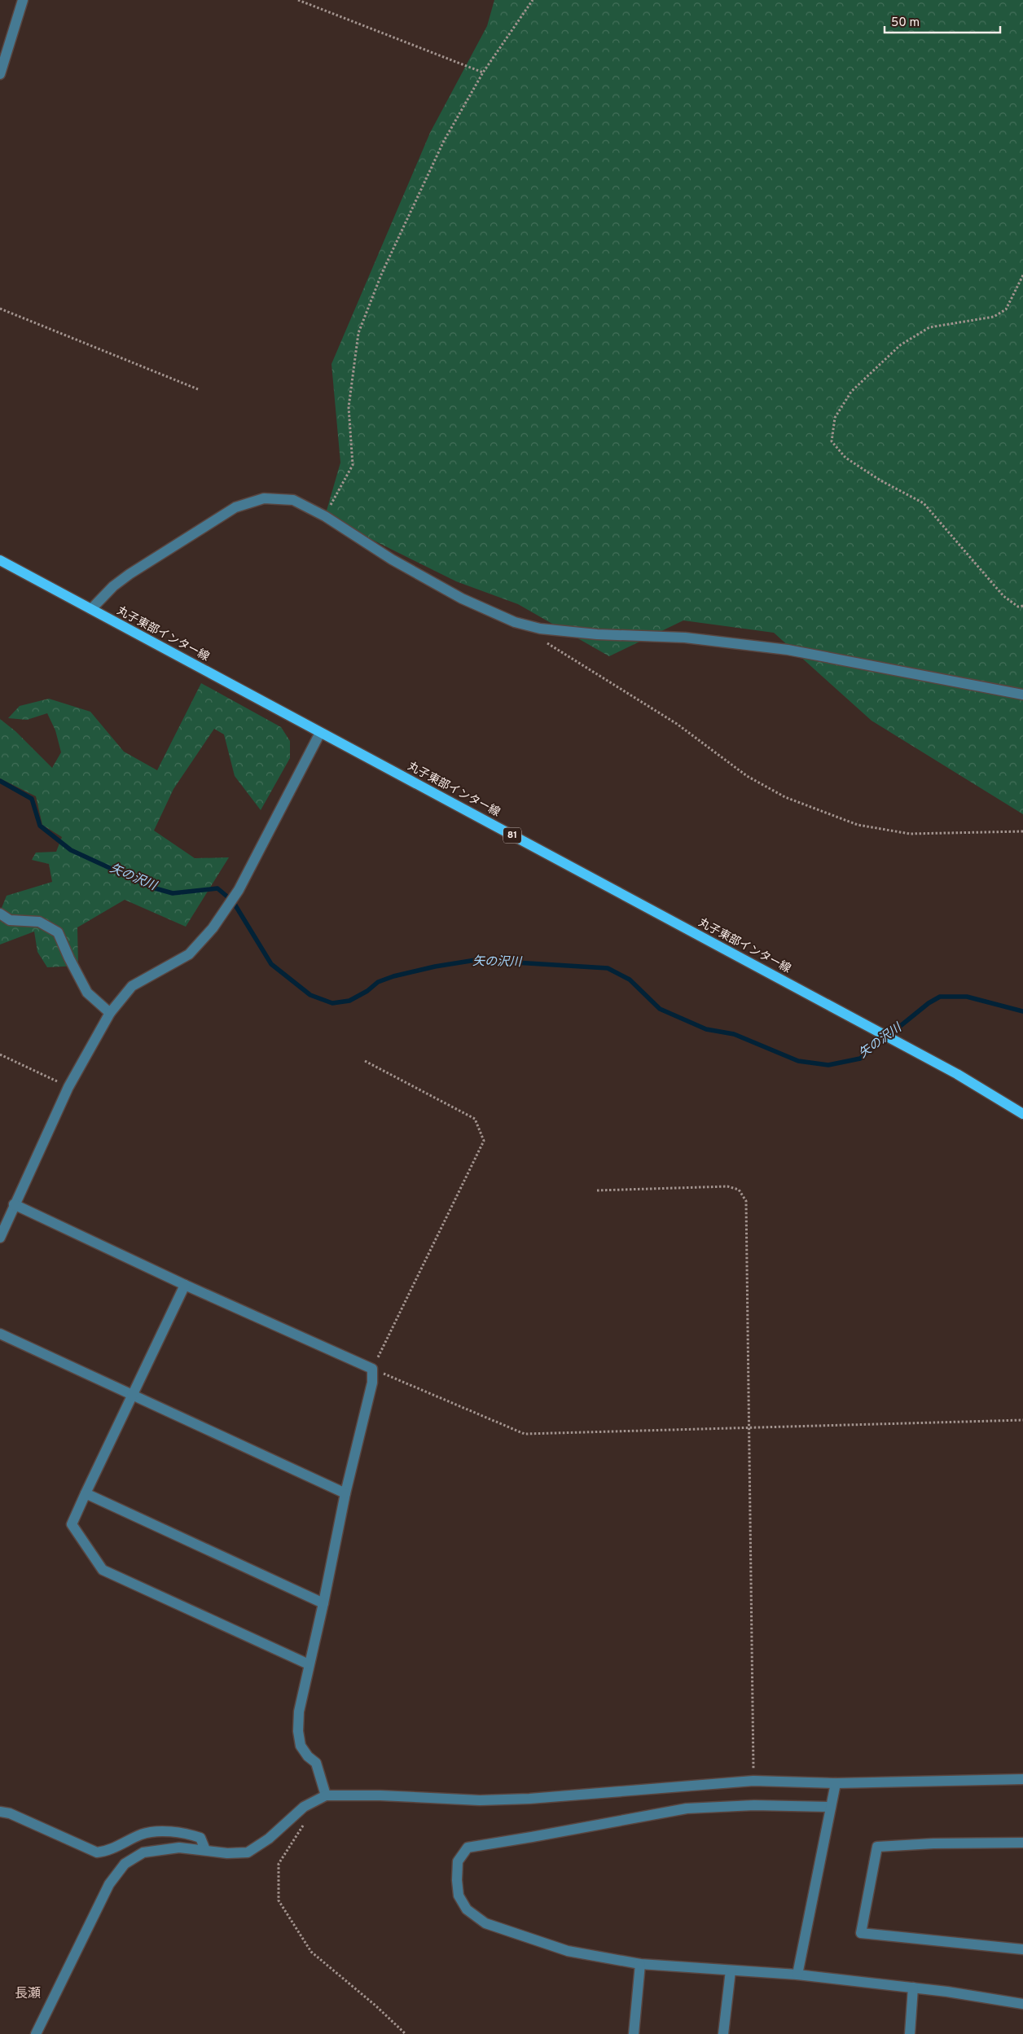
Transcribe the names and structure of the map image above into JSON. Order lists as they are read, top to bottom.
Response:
{
  "streets": {
    "main road": ["丸子東部インター線", "81"]
  },
  "districts": ["長瀬"],
  "water": ["矢の沢川"],
  "scale_bar": "50 m"
}
